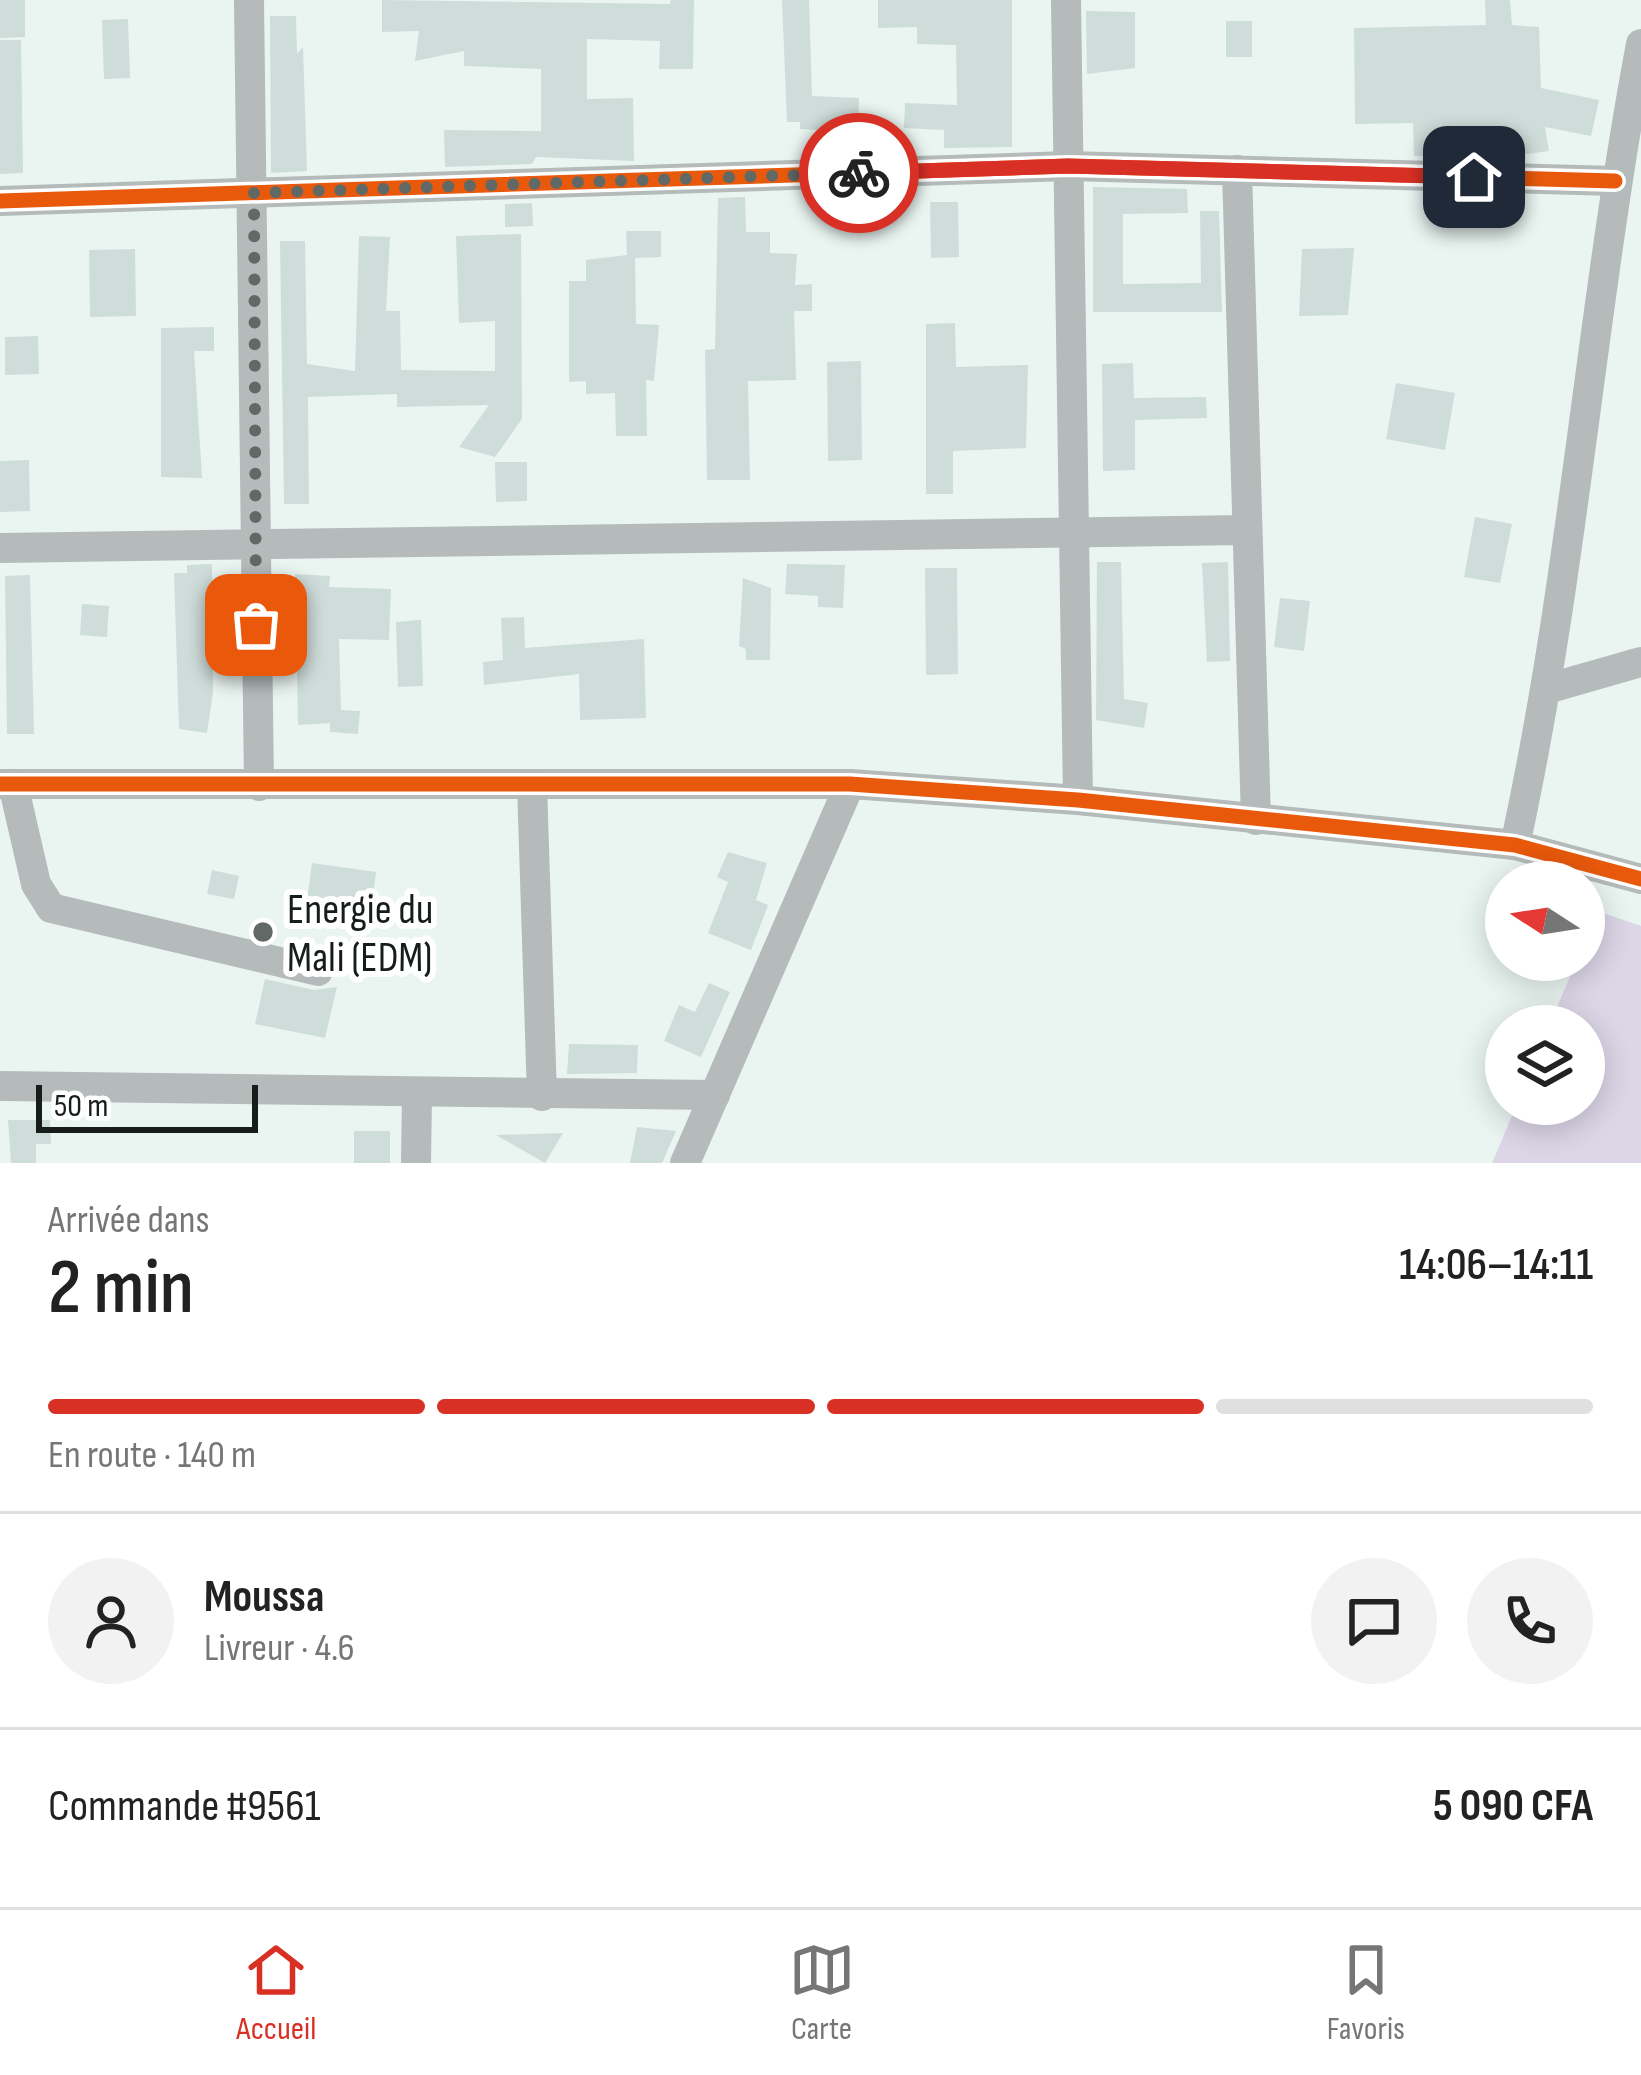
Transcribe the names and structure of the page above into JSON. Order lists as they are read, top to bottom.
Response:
{
  "places": ["Energie du Mali (EDM)"],
  "scale_bar": "50 m",
  "north": "left",
  "page": {
    "scale": "50 m",
    "heading": ["2 min", "Arrivée dans", "14:06–14:11"],
    "panel": [
      "Moussa",
      "Livreur · 4.6",
      "Commande #9561",
      "5 090 CFA"
    ],
    "bar": "En route · 140 m",
    "tabs": ["Accueil", "Carte", "Favoris"]
  }
}
